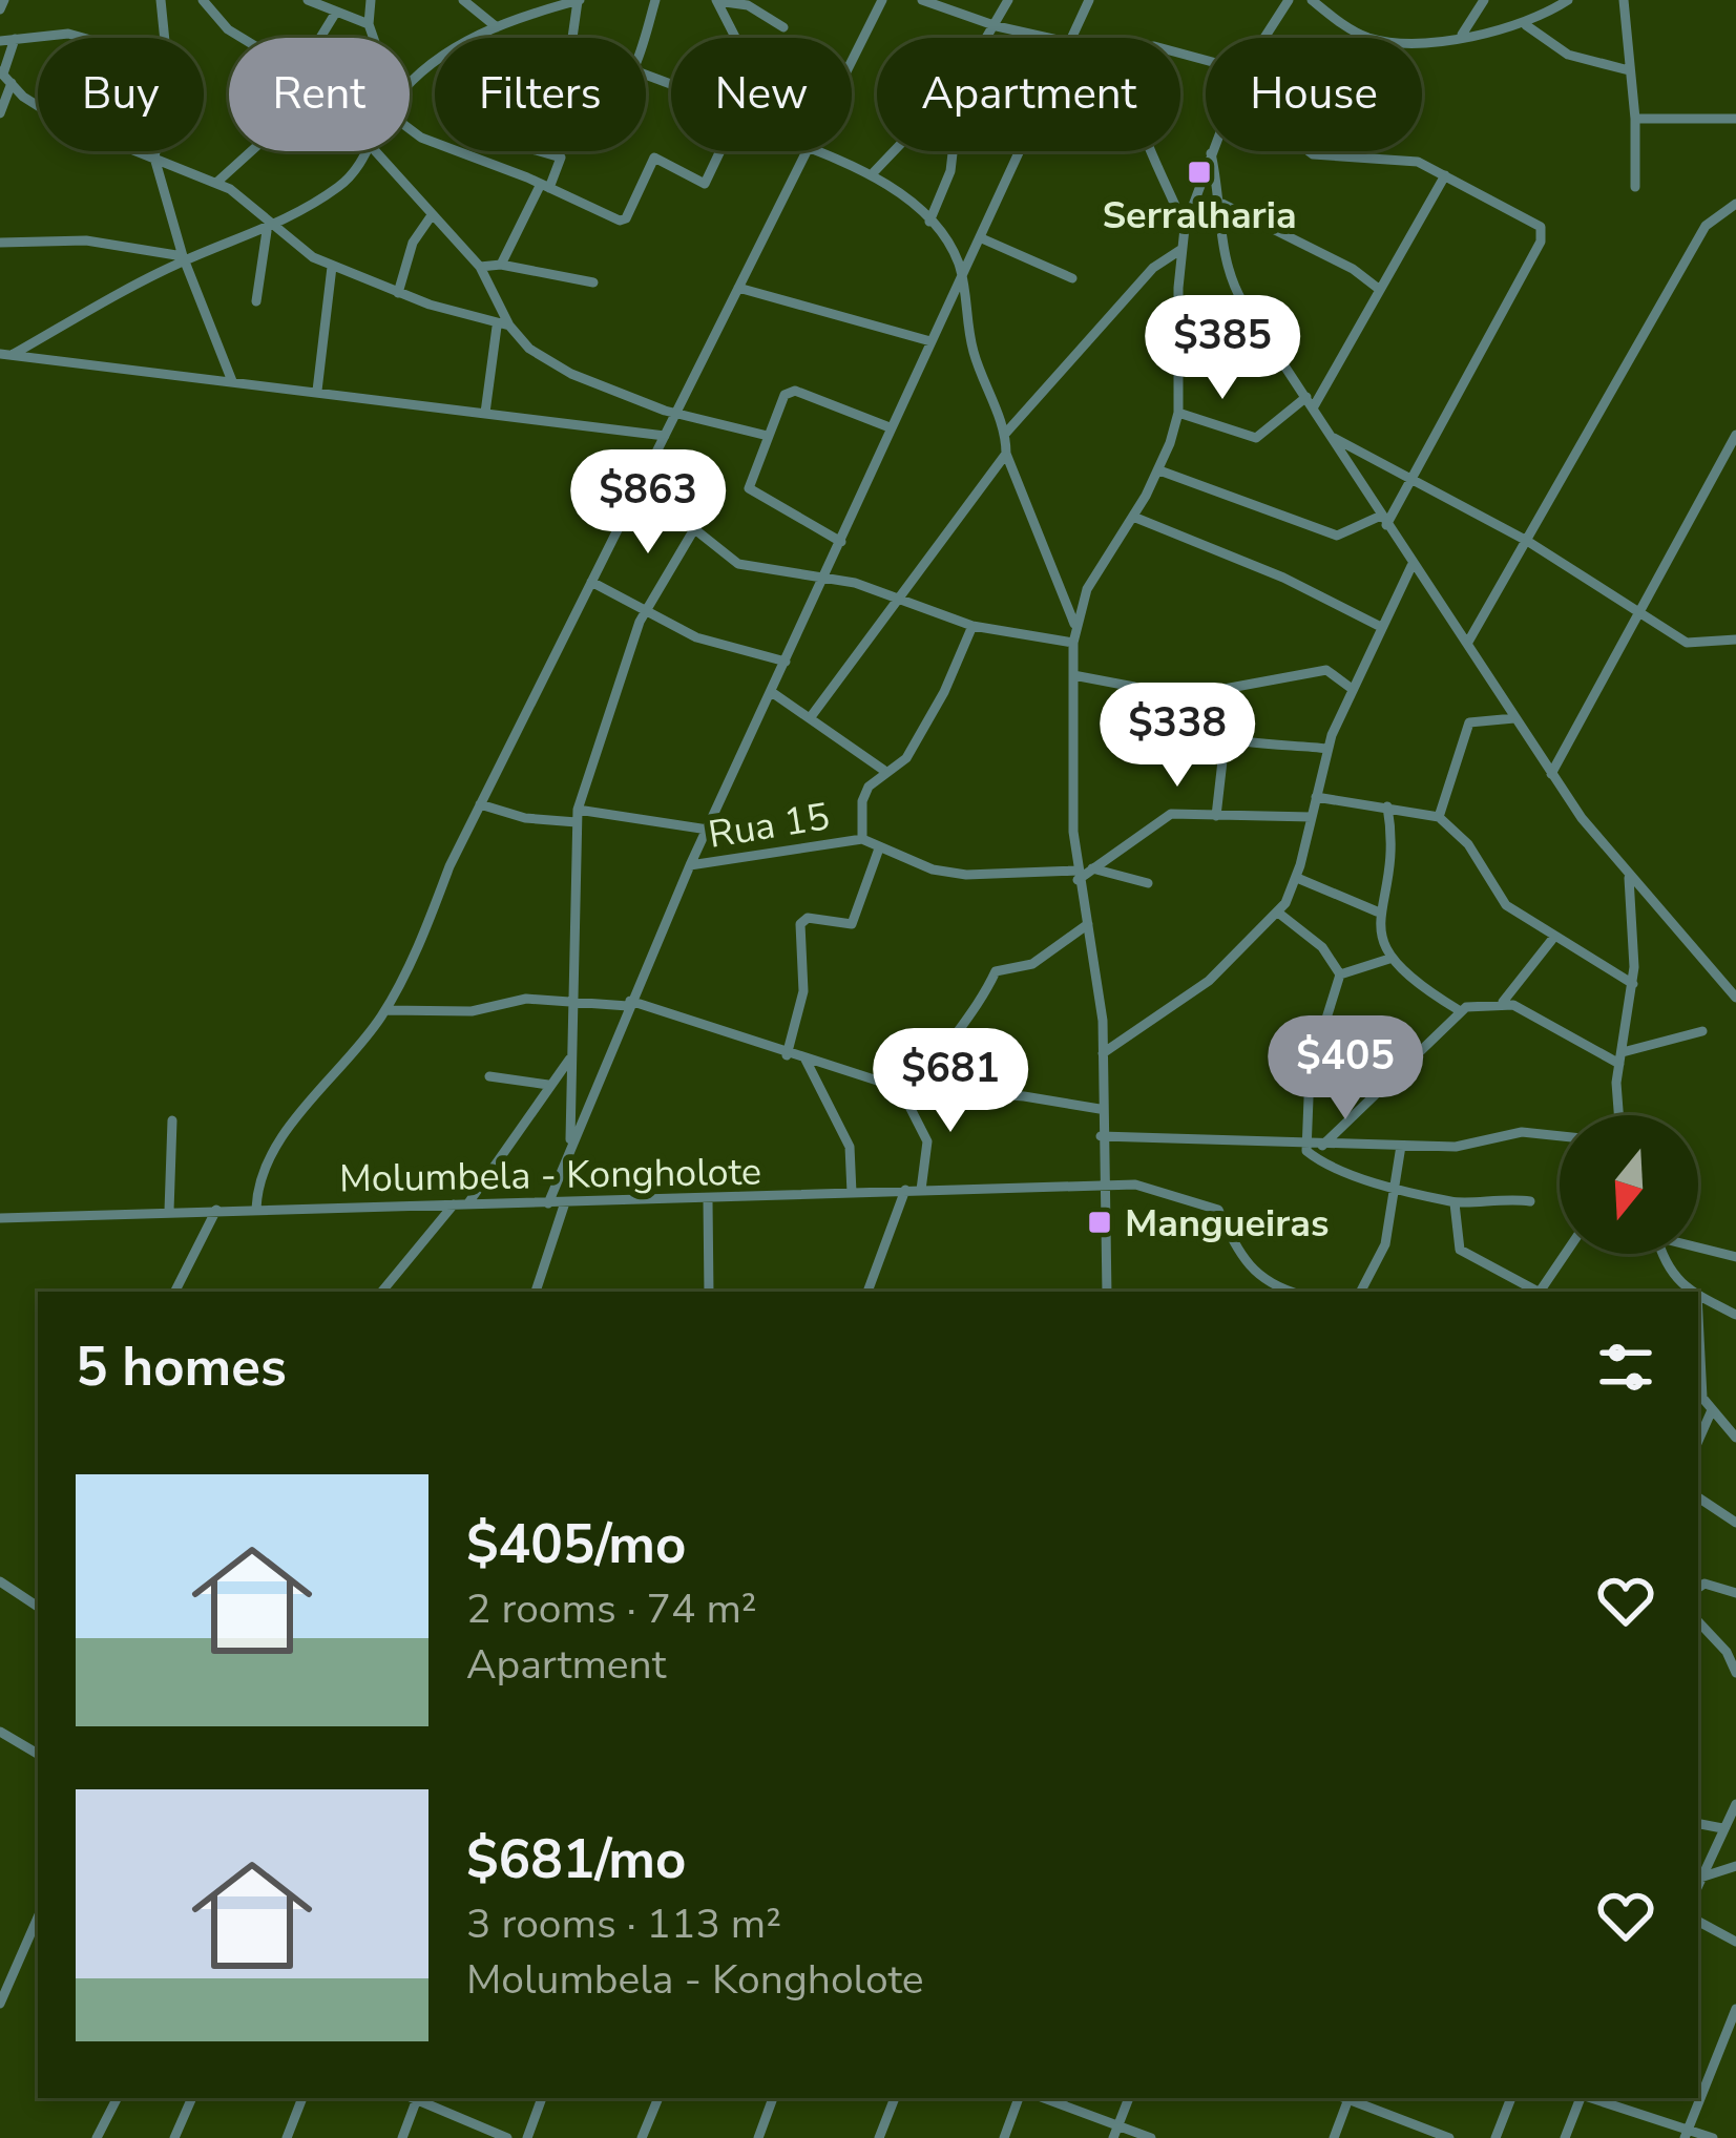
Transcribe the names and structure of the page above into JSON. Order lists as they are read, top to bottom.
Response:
{
  "streets": {
    "street": ["Rua 15", "Molumbela - Kongholote"]
  },
  "places": {
    "transit": ["Serralharia", "Mangueiras"]
  },
  "north": "bottom",
  "page": {
    "chip": [
      "Buy",
      "Rent",
      "Filters",
      "New",
      "Apartment",
      "House"
    ],
    "price": [
      "$385",
      "$863",
      "$338",
      "$405",
      "$681"
    ],
    "heading": "5 homes",
    "list": [
      {
        "name": "$405/mo",
        "note": "2 rooms · 74 m² · Apartment"
      },
      {
        "name": "$681/mo",
        "note": "3 rooms · 113 m² · Molumbela - Kongholote"
      }
    ]
  }
}
